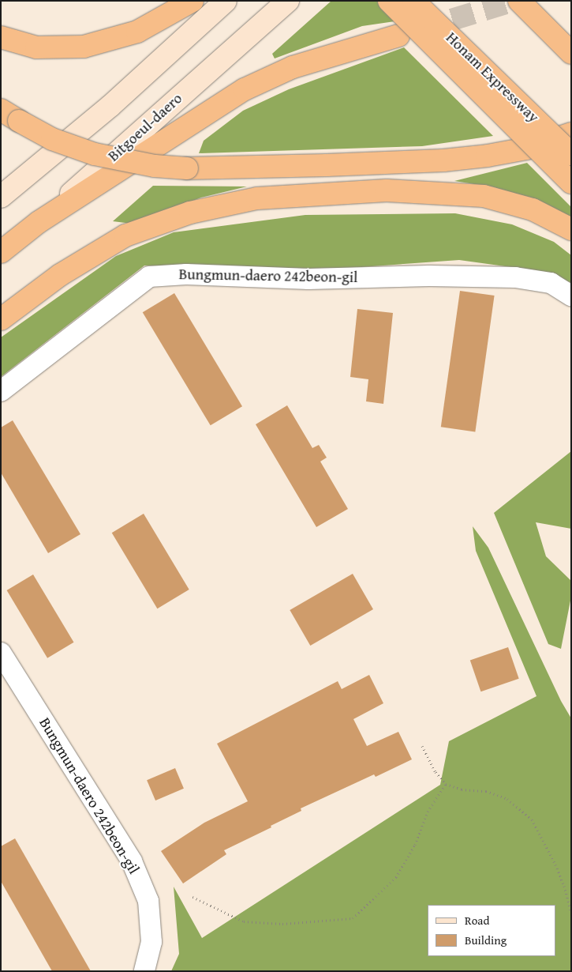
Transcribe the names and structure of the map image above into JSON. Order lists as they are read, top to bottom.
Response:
{
  "streets": {
    "highway": ["Honam Expressway", "Bitgoeul-daero"],
    "street": ["Bungmun-daero 242beon-gil"]
  },
  "legend": ["Road", "Building"]
}
